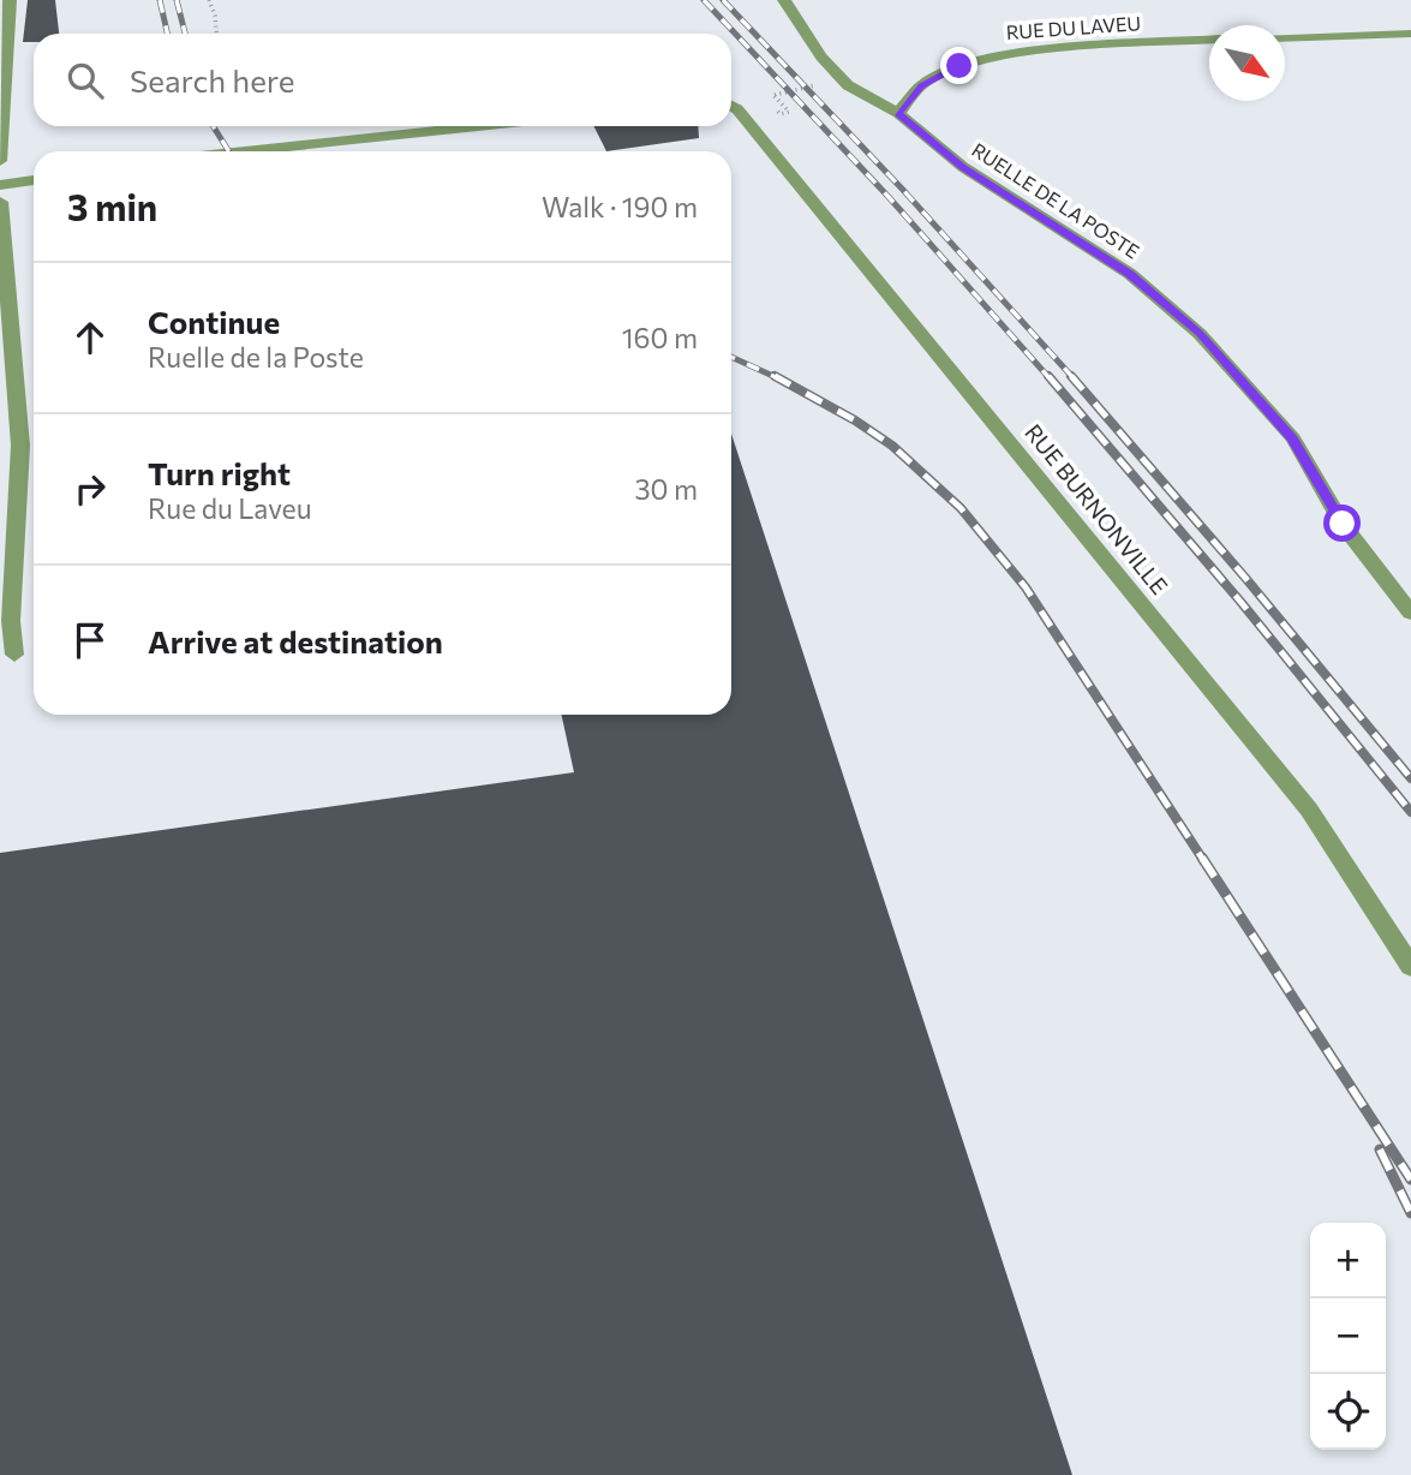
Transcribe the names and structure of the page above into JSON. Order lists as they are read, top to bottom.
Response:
{
  "streets": {
    "street": ["RUE DU LAVEU", "RUELLE DE LA POSTE", "RUE BURNONVILLE"]
  },
  "crossings": [
    ["RUE DU LAVEU", "RUELLE DE LA POSTE"]
  ],
  "north": "bottom right",
  "page": {
    "search": "Search here",
    "heading": ["3 min", "Walk · 190 m"],
    "list": [
      ["Continue", "Ruelle de la Poste", "160 m"],
      ["Turn right", "Rue du Laveu", "30 m"],
      "Arrive at destination"
    ],
    "map_buttons": ["+", "−"]
  }
}
